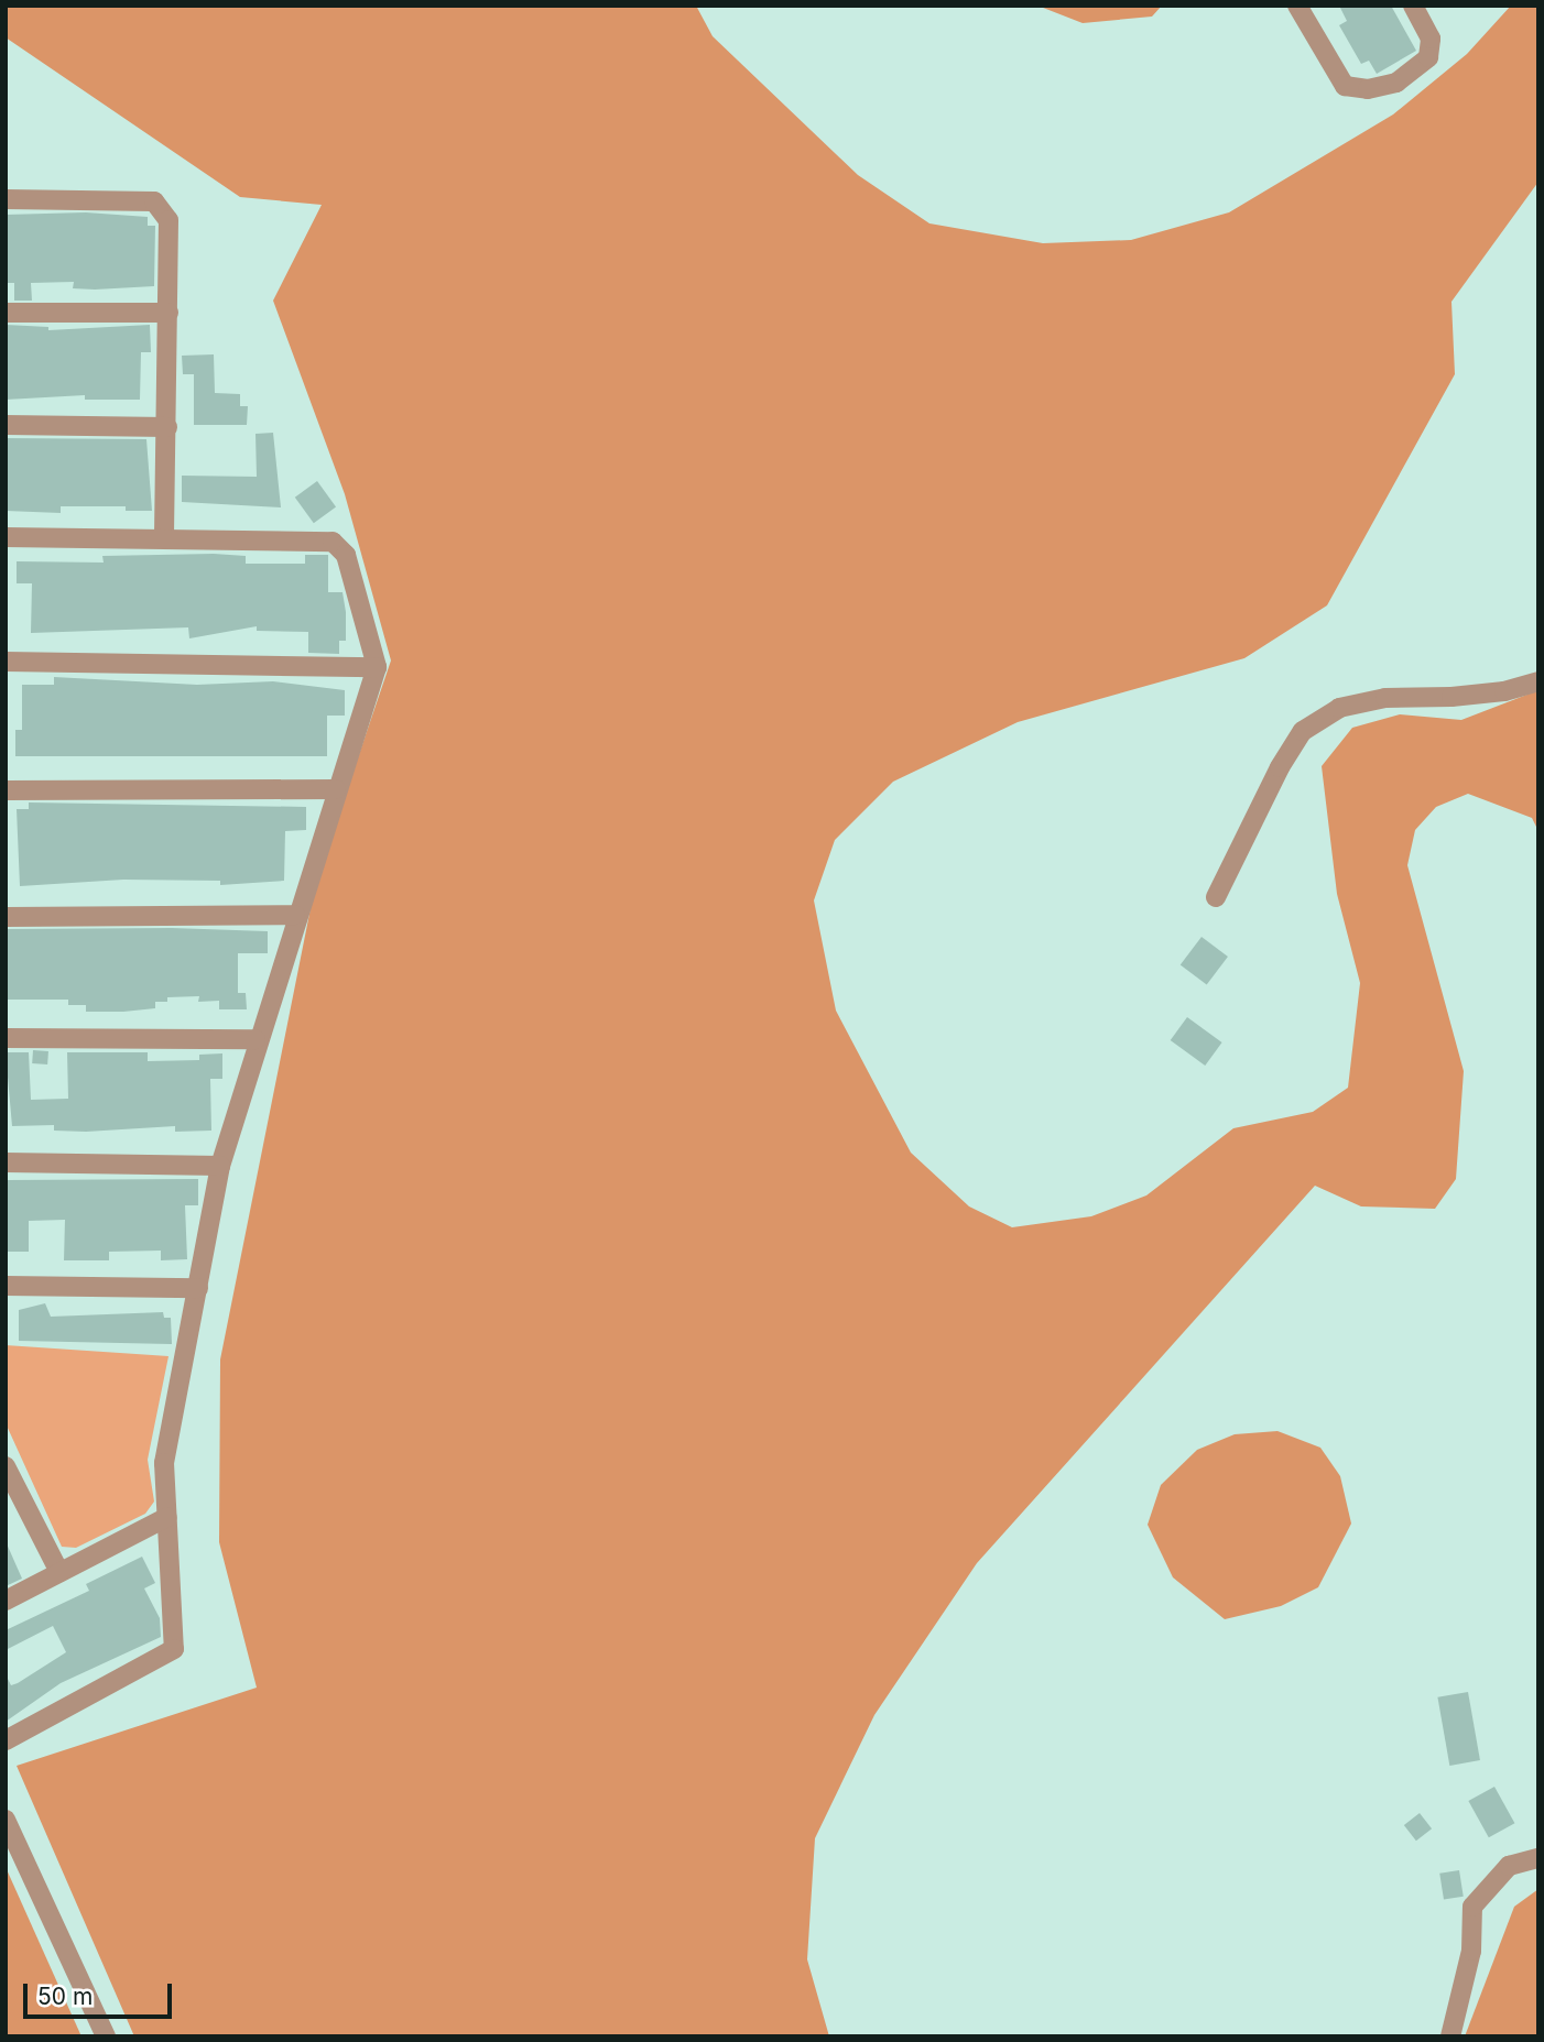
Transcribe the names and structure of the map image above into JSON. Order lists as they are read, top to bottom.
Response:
{
  "scale_bar": "50 m"
}
